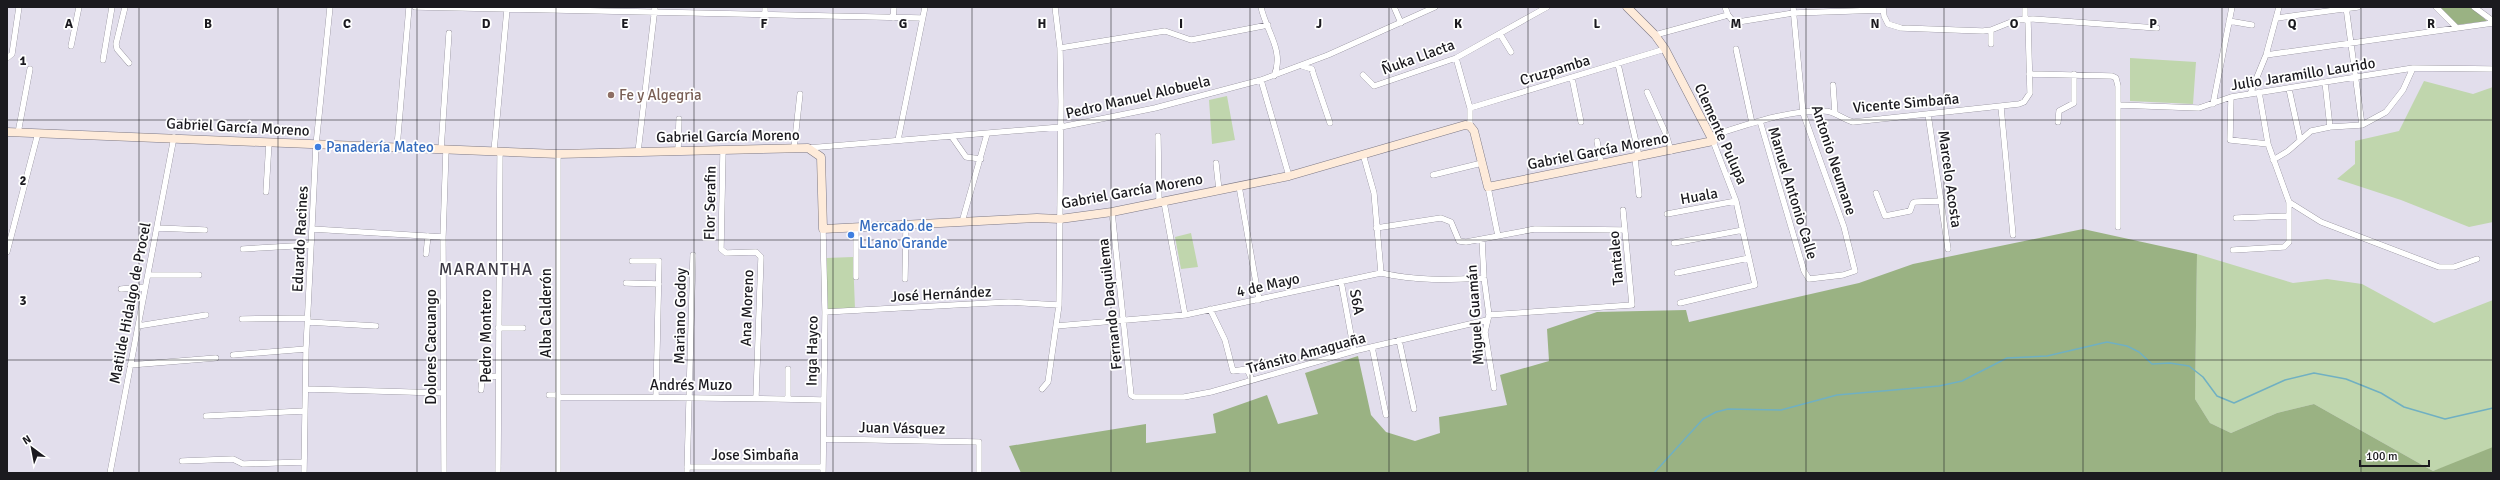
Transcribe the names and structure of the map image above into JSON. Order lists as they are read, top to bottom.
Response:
{
  "streets": {
    "street": [
      "Ñuka Llacta",
      "Cruzpamba",
      "Julio Jaramillo Laurido",
      "Pedro Manuel Alobuela",
      "Vicente Simbaña",
      "Gabriel García Moreno",
      "Clemente Pulupa",
      "Antonio Neumane",
      "Marcelo Acosta",
      "Manuel Antonio Calle",
      "Huala",
      "Flor Serafin",
      "Eduardo Racines",
      "Tantaleo",
      "4 de Mayo",
      "José Hernández",
      "S6A",
      "Matilde Hidalgo de Procel",
      "Fernando Daquilema",
      "Ana Moreno",
      "Alba Calderón",
      "Miguel Guamán",
      "Mariano Godoy",
      "Pedro Montero",
      "Dolores Cacuango",
      "Inga Hayco",
      "Tránsito Amaguaña",
      "Andrés Muzo",
      "Juan Vásquez",
      "Jose Simbaña"
    ]
  },
  "crossings": [
    ["Cruzpamba", "Clemente Pulupa"],
    ["Pedro Manuel Alobuela", "Gabriel García Moreno"],
    ["Vicente Simbaña", "Gabriel García Moreno"],
    ["Vicente Simbaña", "Clemente Pulupa"],
    ["Vicente Simbaña", "Antonio Neumane"],
    ["Vicente Simbaña", "Marcelo Acosta"],
    ["Vicente Simbaña", "Manuel Antonio Calle"],
    ["Gabriel García Moreno", "Clemente Pulupa"],
    ["Gabriel García Moreno", "Flor Serafin"],
    ["Gabriel García Moreno", "Eduardo Racines"],
    ["Gabriel García Moreno", "Matilde Hidalgo de Procel"],
    ["Gabriel García Moreno", "Fernando Daquilema"],
    ["Gabriel García Moreno", "Alba Calderón"],
    ["Gabriel García Moreno", "Pedro Montero"],
    ["Gabriel García Moreno", "Dolores Cacuango"],
    ["Gabriel García Moreno", "Inga Hayco"],
    ["Clemente Pulupa", "Huala"],
    ["Antonio Neumane", "Manuel Antonio Calle"],
    ["Flor Serafin", "Ana Moreno"],
    ["Tantaleo", "Tránsito Amaguaña"],
    ["4 de Mayo", "S6A"],
    ["4 de Mayo", "Fernando Daquilema"],
    ["4 de Mayo", "Miguel Guamán"],
    ["José Hernández", "Inga Hayco"],
    ["S6A", "Tránsito Amaguaña"],
    ["Fernando Daquilema", "Tránsito Amaguaña"],
    ["Ana Moreno", "Andrés Muzo"],
    ["Alba Calderón", "Andrés Muzo"],
    ["Miguel Guamán", "Tránsito Amaguaña"],
    ["Mariano Godoy", "Andrés Muzo"],
    ["Mariano Godoy", "Jose Simbaña"],
    ["Inga Hayco", "Andrés Muzo"],
    ["Inga Hayco", "Juan Vásquez"],
    ["Inga Hayco", "Jose Simbaña"]
  ],
  "districts": ["MARANTHA"],
  "places": ["Fe y Algegria", "Panadería Mateo", "Mercado de LLano Grande"],
  "scale_bar": "100 m",
  "north": "top left",
  "grid": {
    "columns": [
      "A",
      "B",
      "C",
      "D",
      "E",
      "F",
      "G",
      "H",
      "I",
      "J",
      "K",
      "L",
      "M",
      "N",
      "O",
      "P",
      "Q",
      "R"
    ],
    "rows": ["1", "2", "3"]
  }
}
